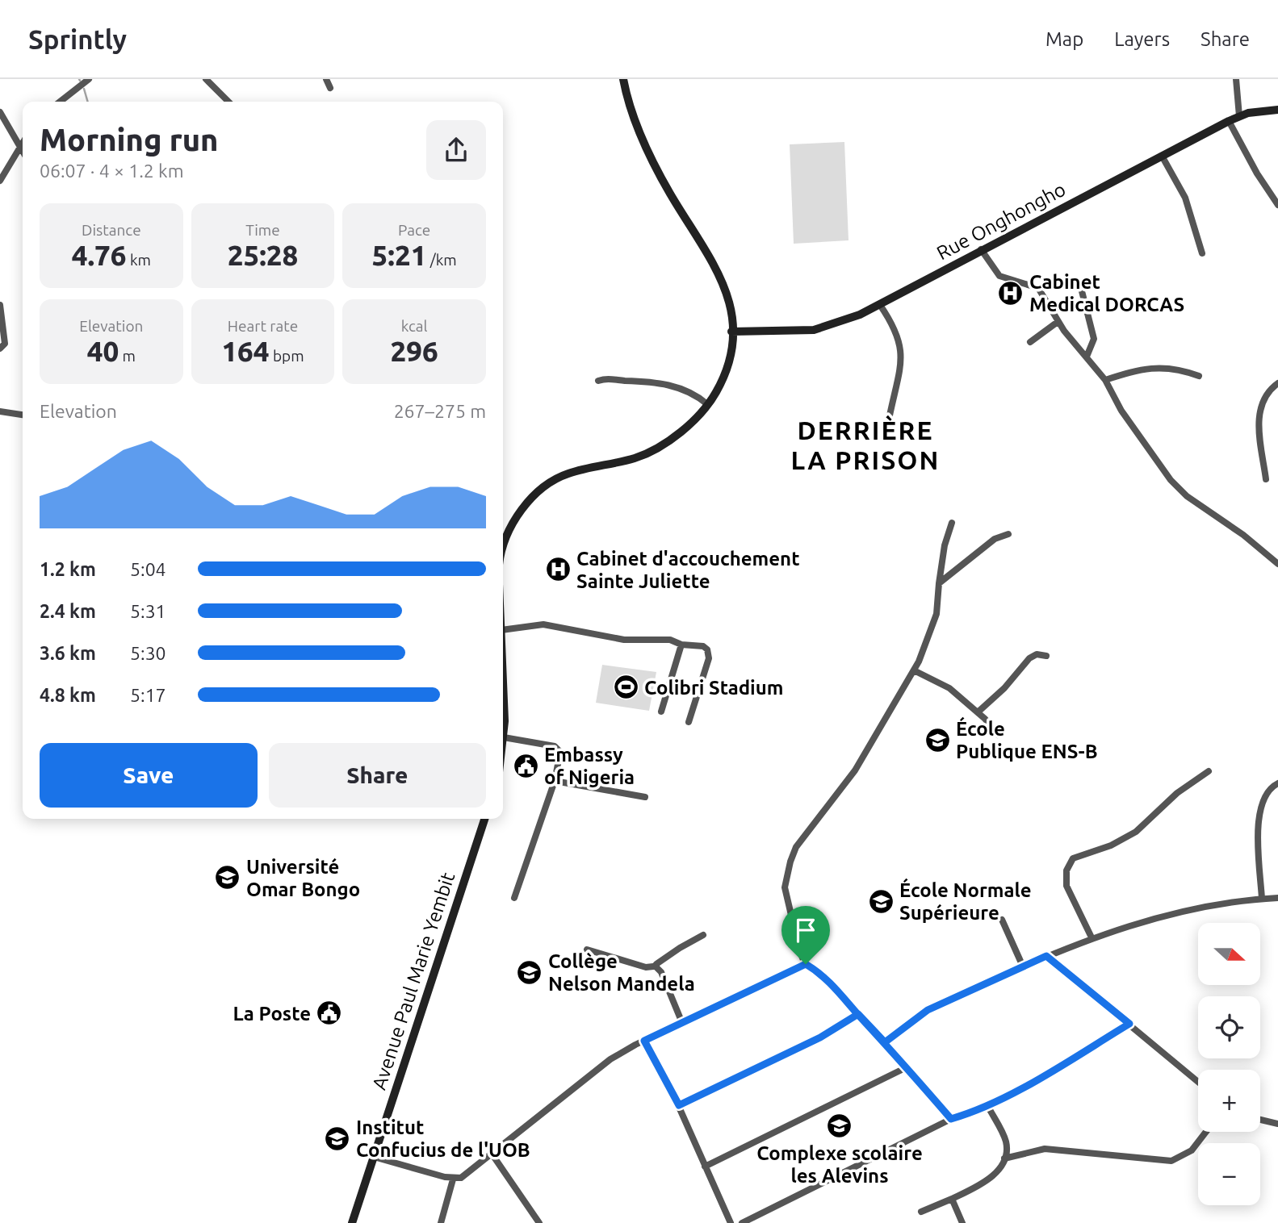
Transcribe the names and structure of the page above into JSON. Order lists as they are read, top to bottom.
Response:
{
  "streets": {
    "main road": ["Rue Onghongho", "Avenue Paul Marie Yembit"]
  },
  "districts": ["DERRIÈRE LA PRISON"],
  "places": {
    "hospital": ["Cabinet Medical DORCAS", "Cabinet d'accouchement Sainte Juliette"],
    "sports": ["Colibri Stadium"],
    "school or university": [
      "École Publique ENS-B",
      "Université Omar Bongo",
      "École Normale Supérieure",
      "Collège Nelson Mandela",
      "Complexe scolaire les Alevins",
      "Institut Confucius de l'UOB"
    ],
    "public building": ["Embassy of Nigeria", "La Poste"]
  },
  "north": "right",
  "page": {
    "header": "Sprintly",
    "nav": ["Map", "Layers", "Share"],
    "heading": ["Morning run", "06:07 · 4 × 1.2 km"],
    "stats": [
      ["Distance", "4.76 km"],
      ["Time", "25:28"],
      ["Pace", "5:21 /km"],
      ["Elevation", "40 m"],
      ["Heart rate", "164 bpm"],
      ["kcal", "296"]
    ],
    "chart": ["Elevation", "267–275 m"],
    "list": [
      {
        "name": "1.2 km",
        "note": "5:04"
      },
      {
        "name": "2.4 km",
        "note": "5:31"
      },
      {
        "name": "3.6 km",
        "note": "5:30"
      },
      {
        "name": "4.8 km",
        "note": "5:17"
      }
    ],
    "buttons": ["Save", "Share"],
    "map_buttons": ["+", "−"]
  }
}
